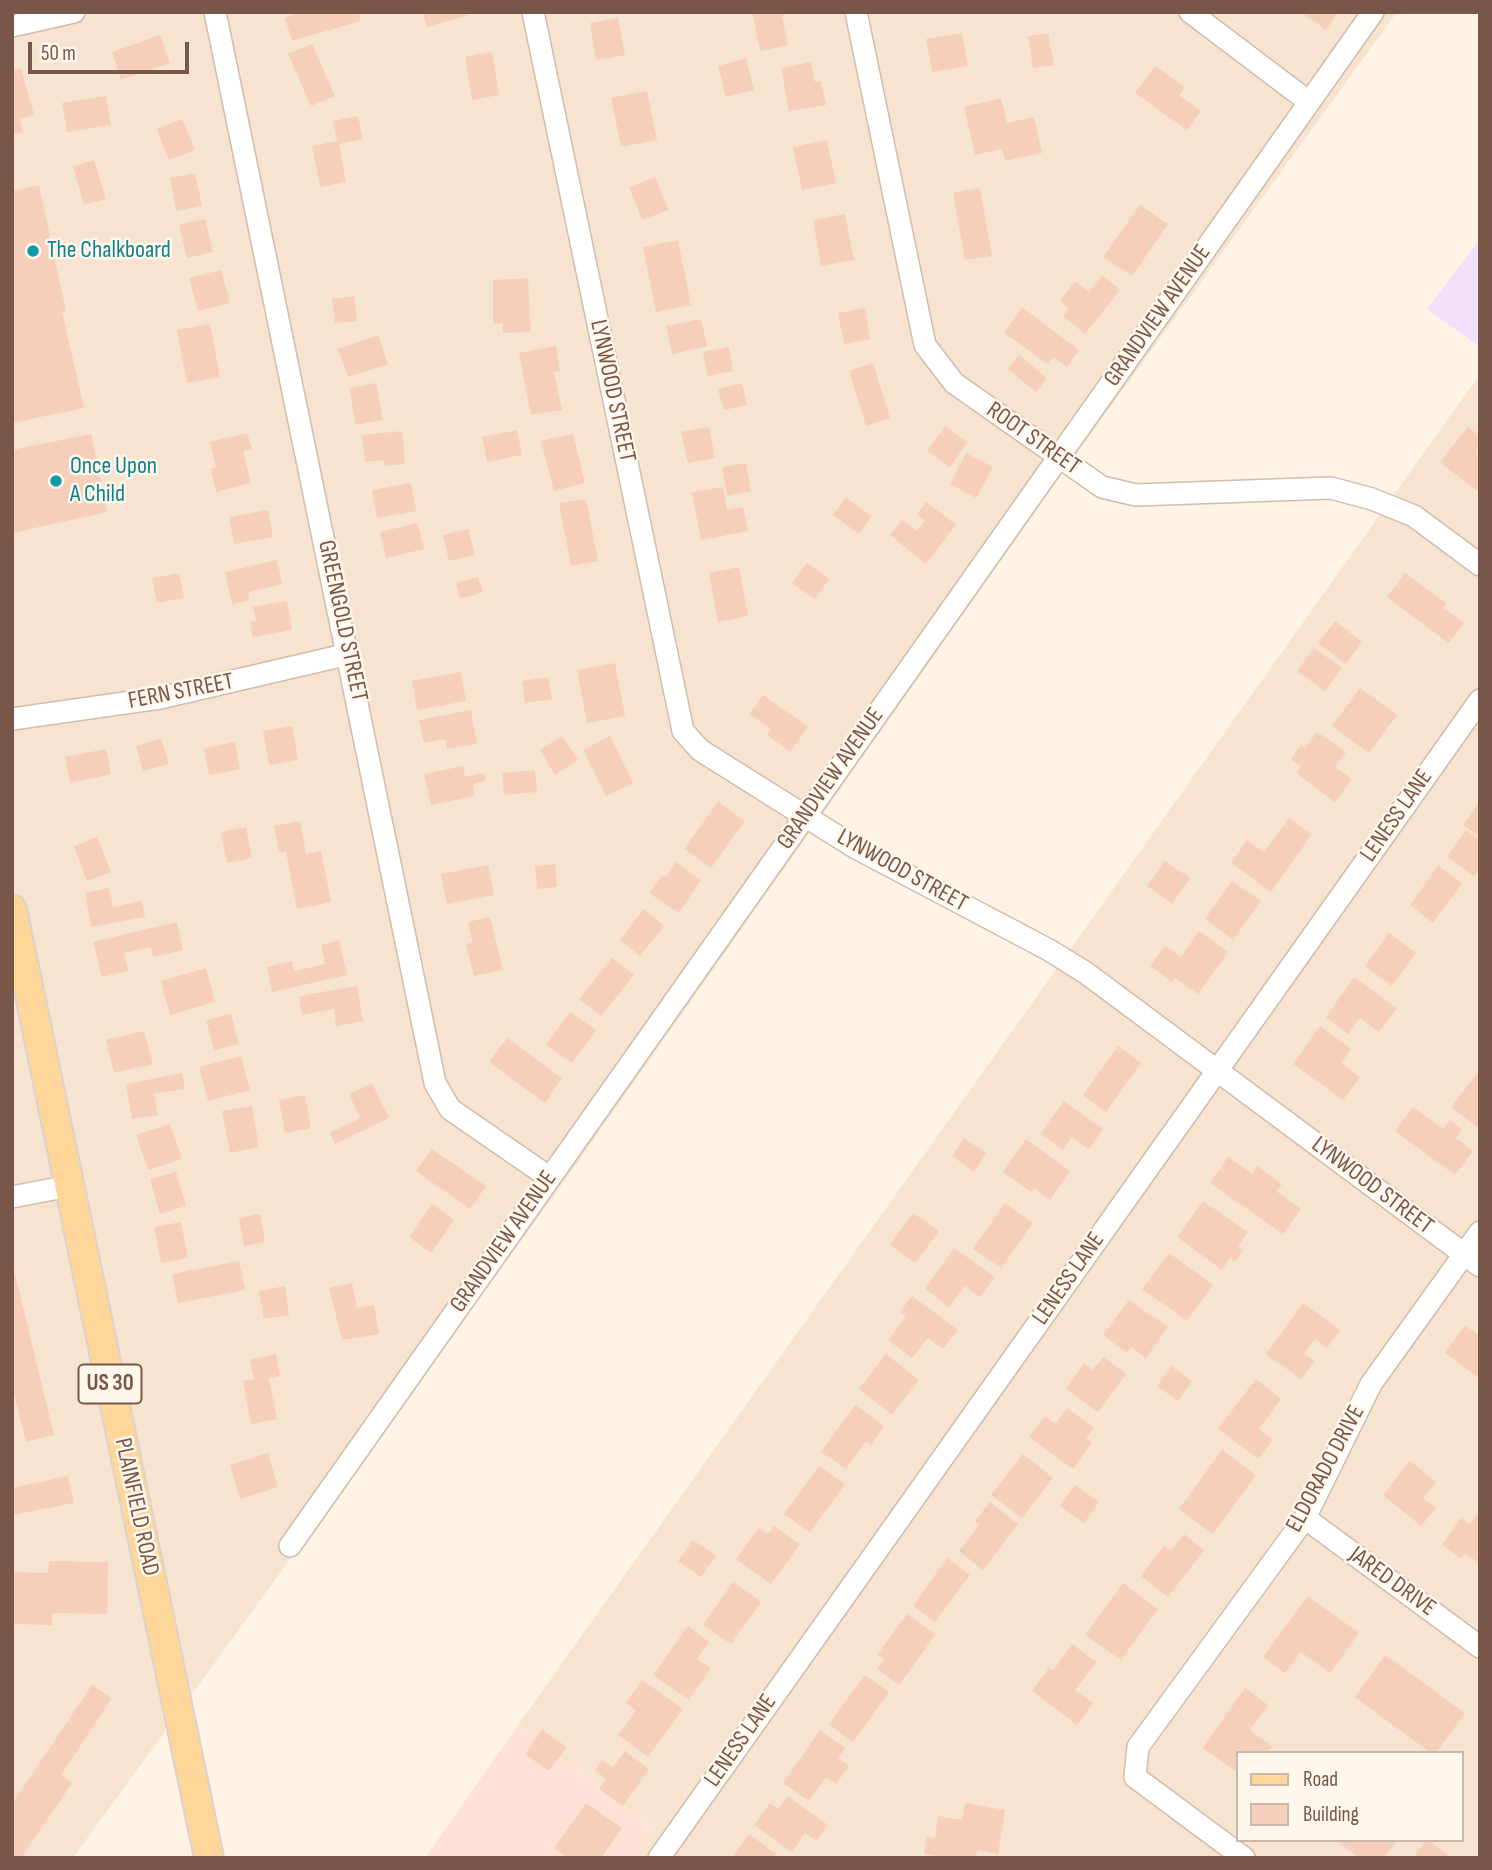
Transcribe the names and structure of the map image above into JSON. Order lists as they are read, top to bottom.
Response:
{
  "streets": {
    "main road": ["US 30", "PLAINFIELD ROAD"],
    "street": [
      "GRANDVIEW AVENUE",
      "LYNWOOD STREET",
      "ROOT STREET",
      "GREENGOLD STREET",
      "FERN STREET",
      "LENESS LANE",
      "ELDORADO DRIVE",
      "JARED DRIVE"
    ]
  },
  "crossings": [
    ["GRANDVIEW AVENUE", "LYNWOOD STREET"],
    ["GRANDVIEW AVENUE", "ROOT STREET"],
    ["GRANDVIEW AVENUE", "GREENGOLD STREET"],
    ["LYNWOOD STREET", "LENESS LANE"],
    ["LYNWOOD STREET", "ELDORADO DRIVE"],
    ["GREENGOLD STREET", "FERN STREET"],
    ["ELDORADO DRIVE", "JARED DRIVE"]
  ],
  "places": ["The Chalkboard", "Once Upon A Child"],
  "legend": ["Road", "Building"],
  "scale_bar": "50 m"
}
